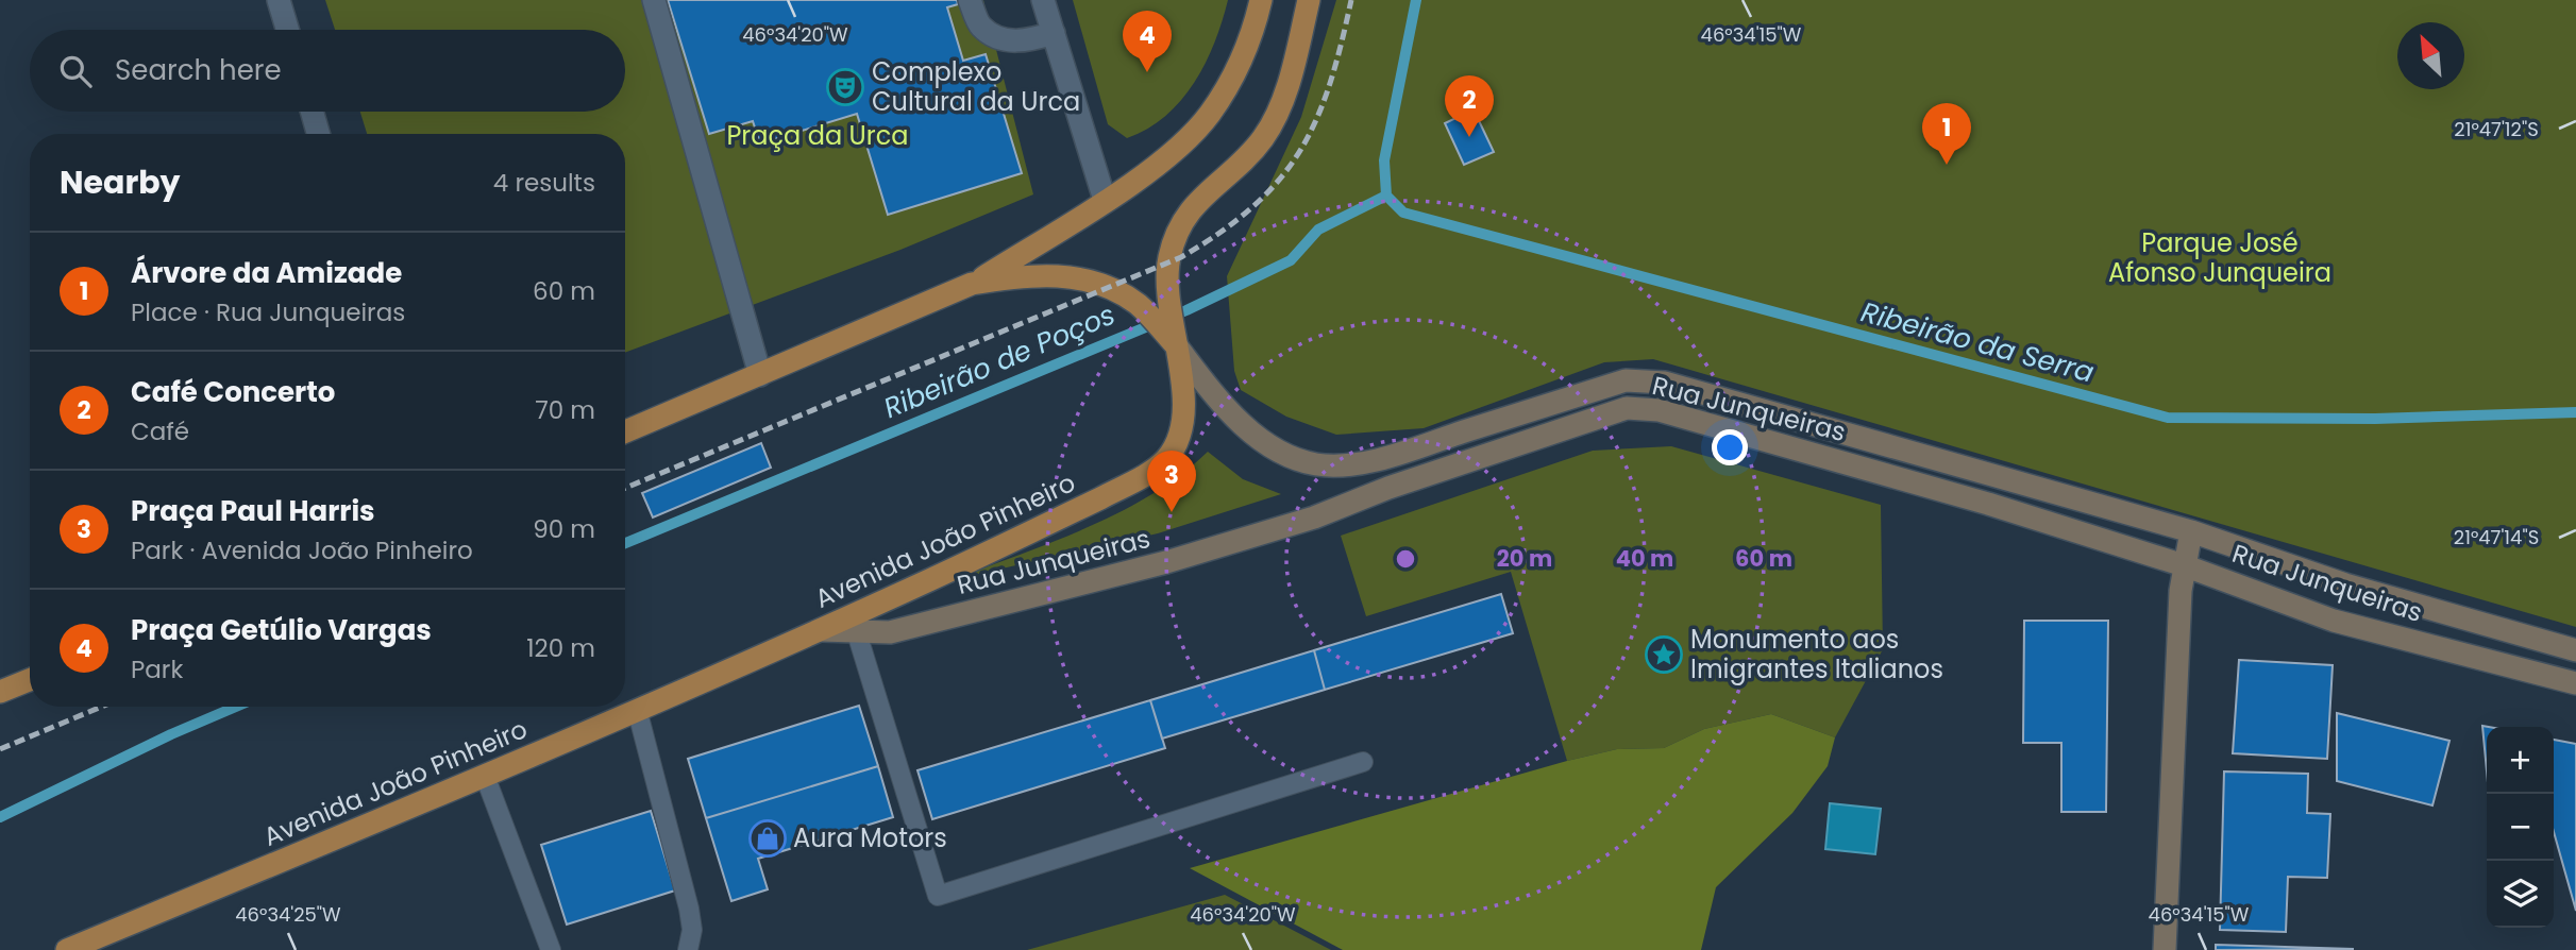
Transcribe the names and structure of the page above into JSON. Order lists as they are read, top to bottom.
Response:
{
  "streets": {
    "main road": ["Rua Junqueiras", "Avenida João Pinheiro"]
  },
  "crossings": [
    ["Rua Junqueiras", "Avenida João Pinheiro"]
  ],
  "water": ["Ribeirão da Serra", "Ribeirão de Poços"],
  "parks": ["Praça da Urca", "Parque José Afonso Junqueira"],
  "places": {
    "theatre": ["Complexo Cultural da Urca"],
    "place": ["Monumento aos Imigrantes Italianos"],
    "shop": ["Aura Motors"]
  },
  "north": "top left",
  "page": {
    "pins": [
      "4",
      "2",
      "1",
      "3"
    ],
    "search": "Search here",
    "heading": ["Nearby", "4 results"],
    "list": [
      {
        "mark": "1",
        "name": "Árvore da Amizade",
        "note": "Place · Rua Junqueiras",
        "value": "60 m"
      },
      {
        "mark": "2",
        "name": "Café Concerto",
        "note": "Café",
        "value": "70 m"
      },
      {
        "mark": "3",
        "name": "Praça Paul Harris",
        "note": "Park · Avenida João Pinheiro",
        "value": "90 m"
      },
      {
        "mark": "4",
        "name": "Praça Getúlio Vargas",
        "note": "Park",
        "value": "120 m"
      }
    ],
    "map_buttons": ["+", "−"]
  },
  "coordinates": [
    "46°34'20\"W",
    "46°34'15\"W",
    "21°47'12\"S",
    "21°47'14\"S",
    "46°34'25\"W"
  ],
  "rings": ["20 m", "40 m", "60 m"]
}
